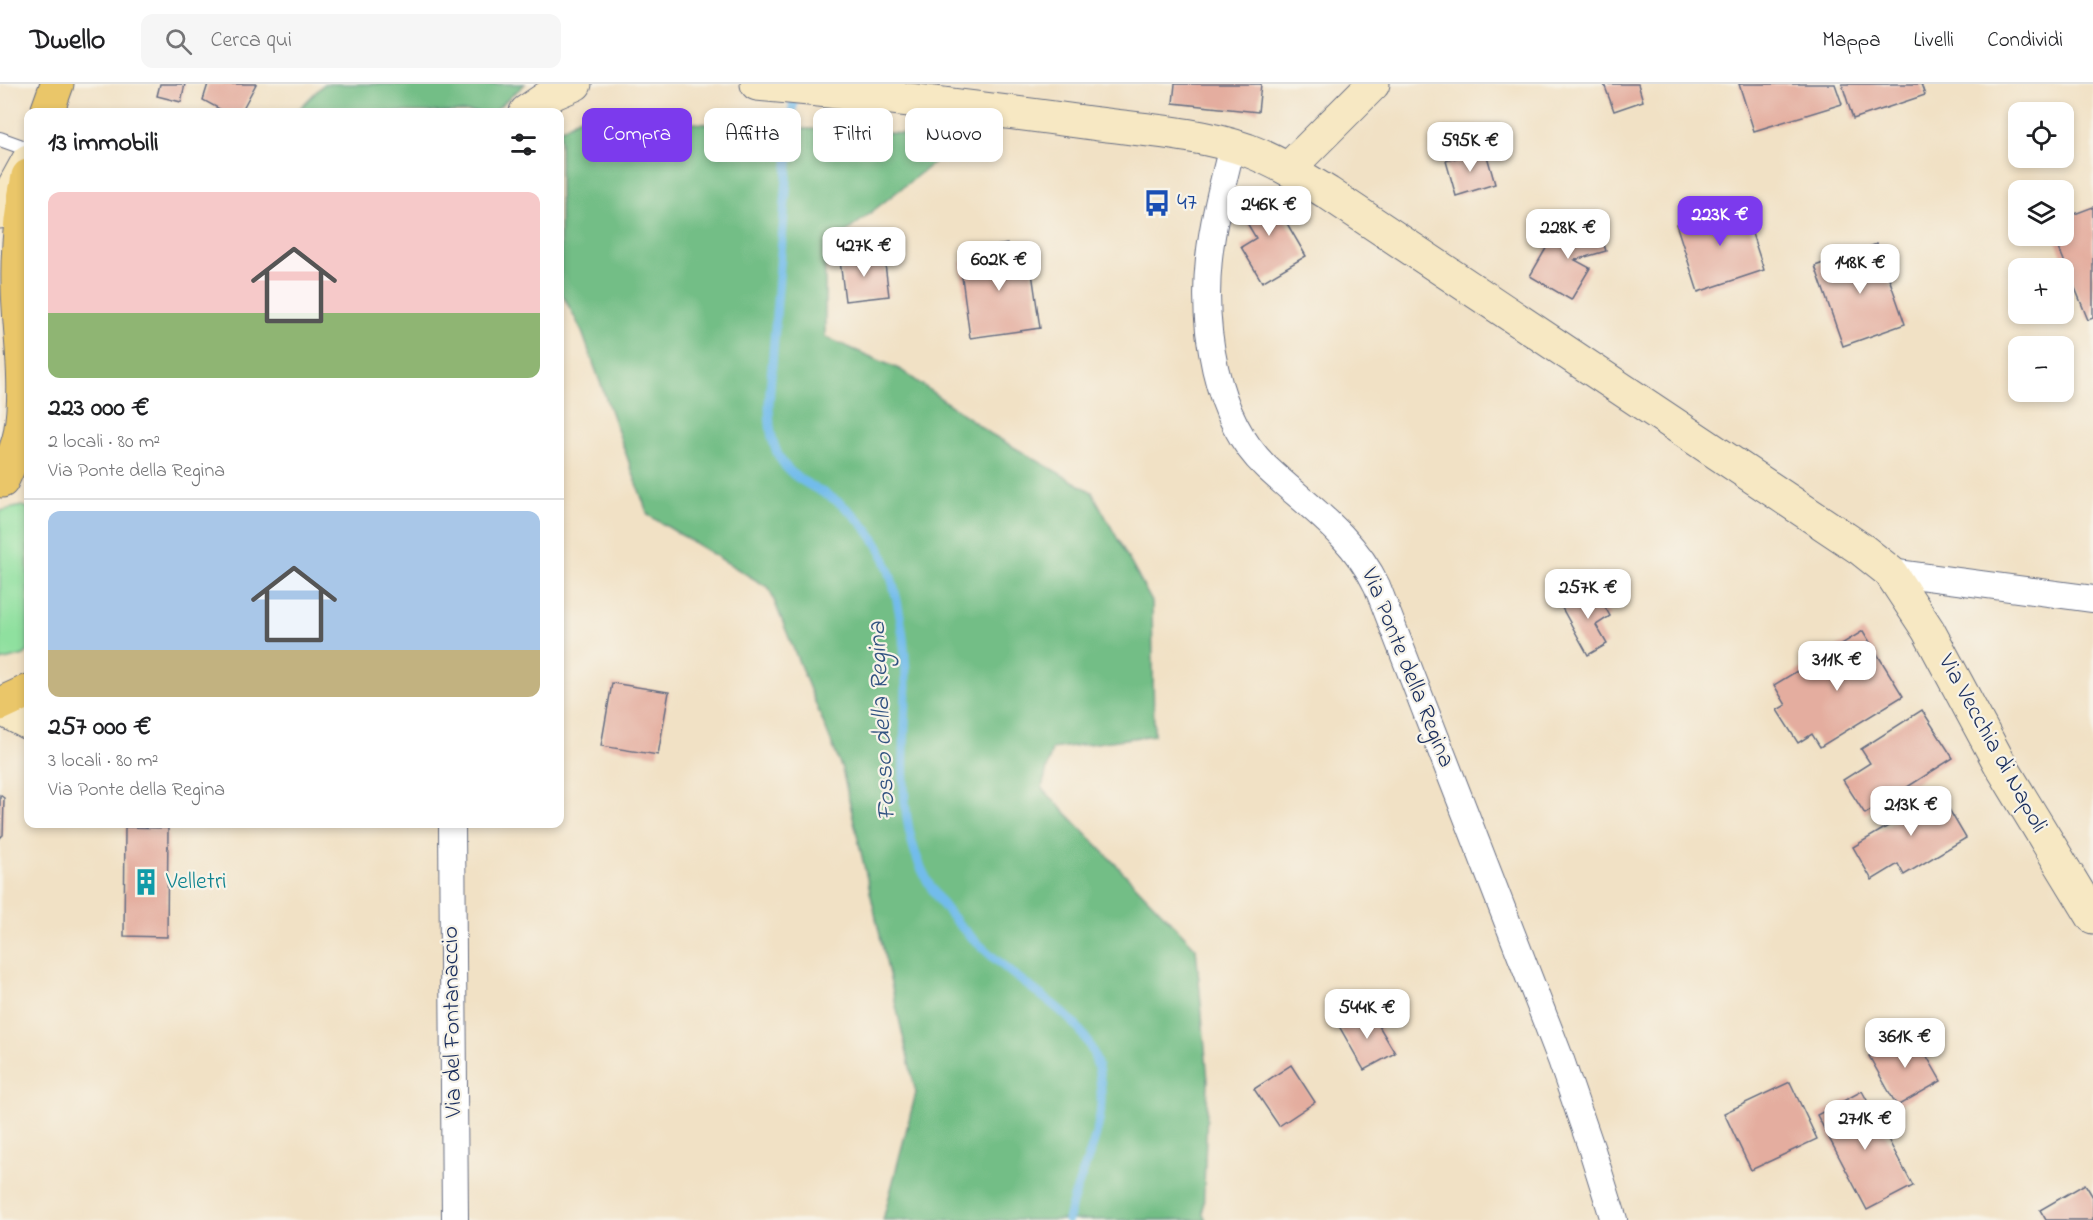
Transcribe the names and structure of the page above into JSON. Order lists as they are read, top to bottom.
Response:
{
  "streets": {
    "street": ["Via Ponte della Regina", "Via Vecchia di Napoli", "Via del Fontanaccio"]
  },
  "water": ["Fosso della Regina"],
  "places": {
    "bus stop": ["47"],
    "building": ["Velletri"]
  },
  "page": {
    "header": "Dwello",
    "search": "Cerca qui",
    "nav": ["Mappa", "Livelli", "Condividi"],
    "map_buttons": ["+", "−"],
    "chip": [
      "Compra",
      "Affitta",
      "Filtri",
      "Nuovo"
    ],
    "heading": "13 immobili",
    "price": [
      "595K €",
      "246K €",
      "223K €",
      "228K €",
      "427K €",
      "602K €",
      "148K €",
      "257K €",
      "311K €",
      "213K €",
      "544K €",
      "361K €",
      "271K €"
    ],
    "list": [
      {
        "name": "223 000 €",
        "note": "2 locali · 80 m² · Via Ponte della Regina"
      },
      {
        "name": "257 000 €",
        "note": "3 locali · 80 m² · Via Ponte della Regina"
      }
    ]
  }
}
